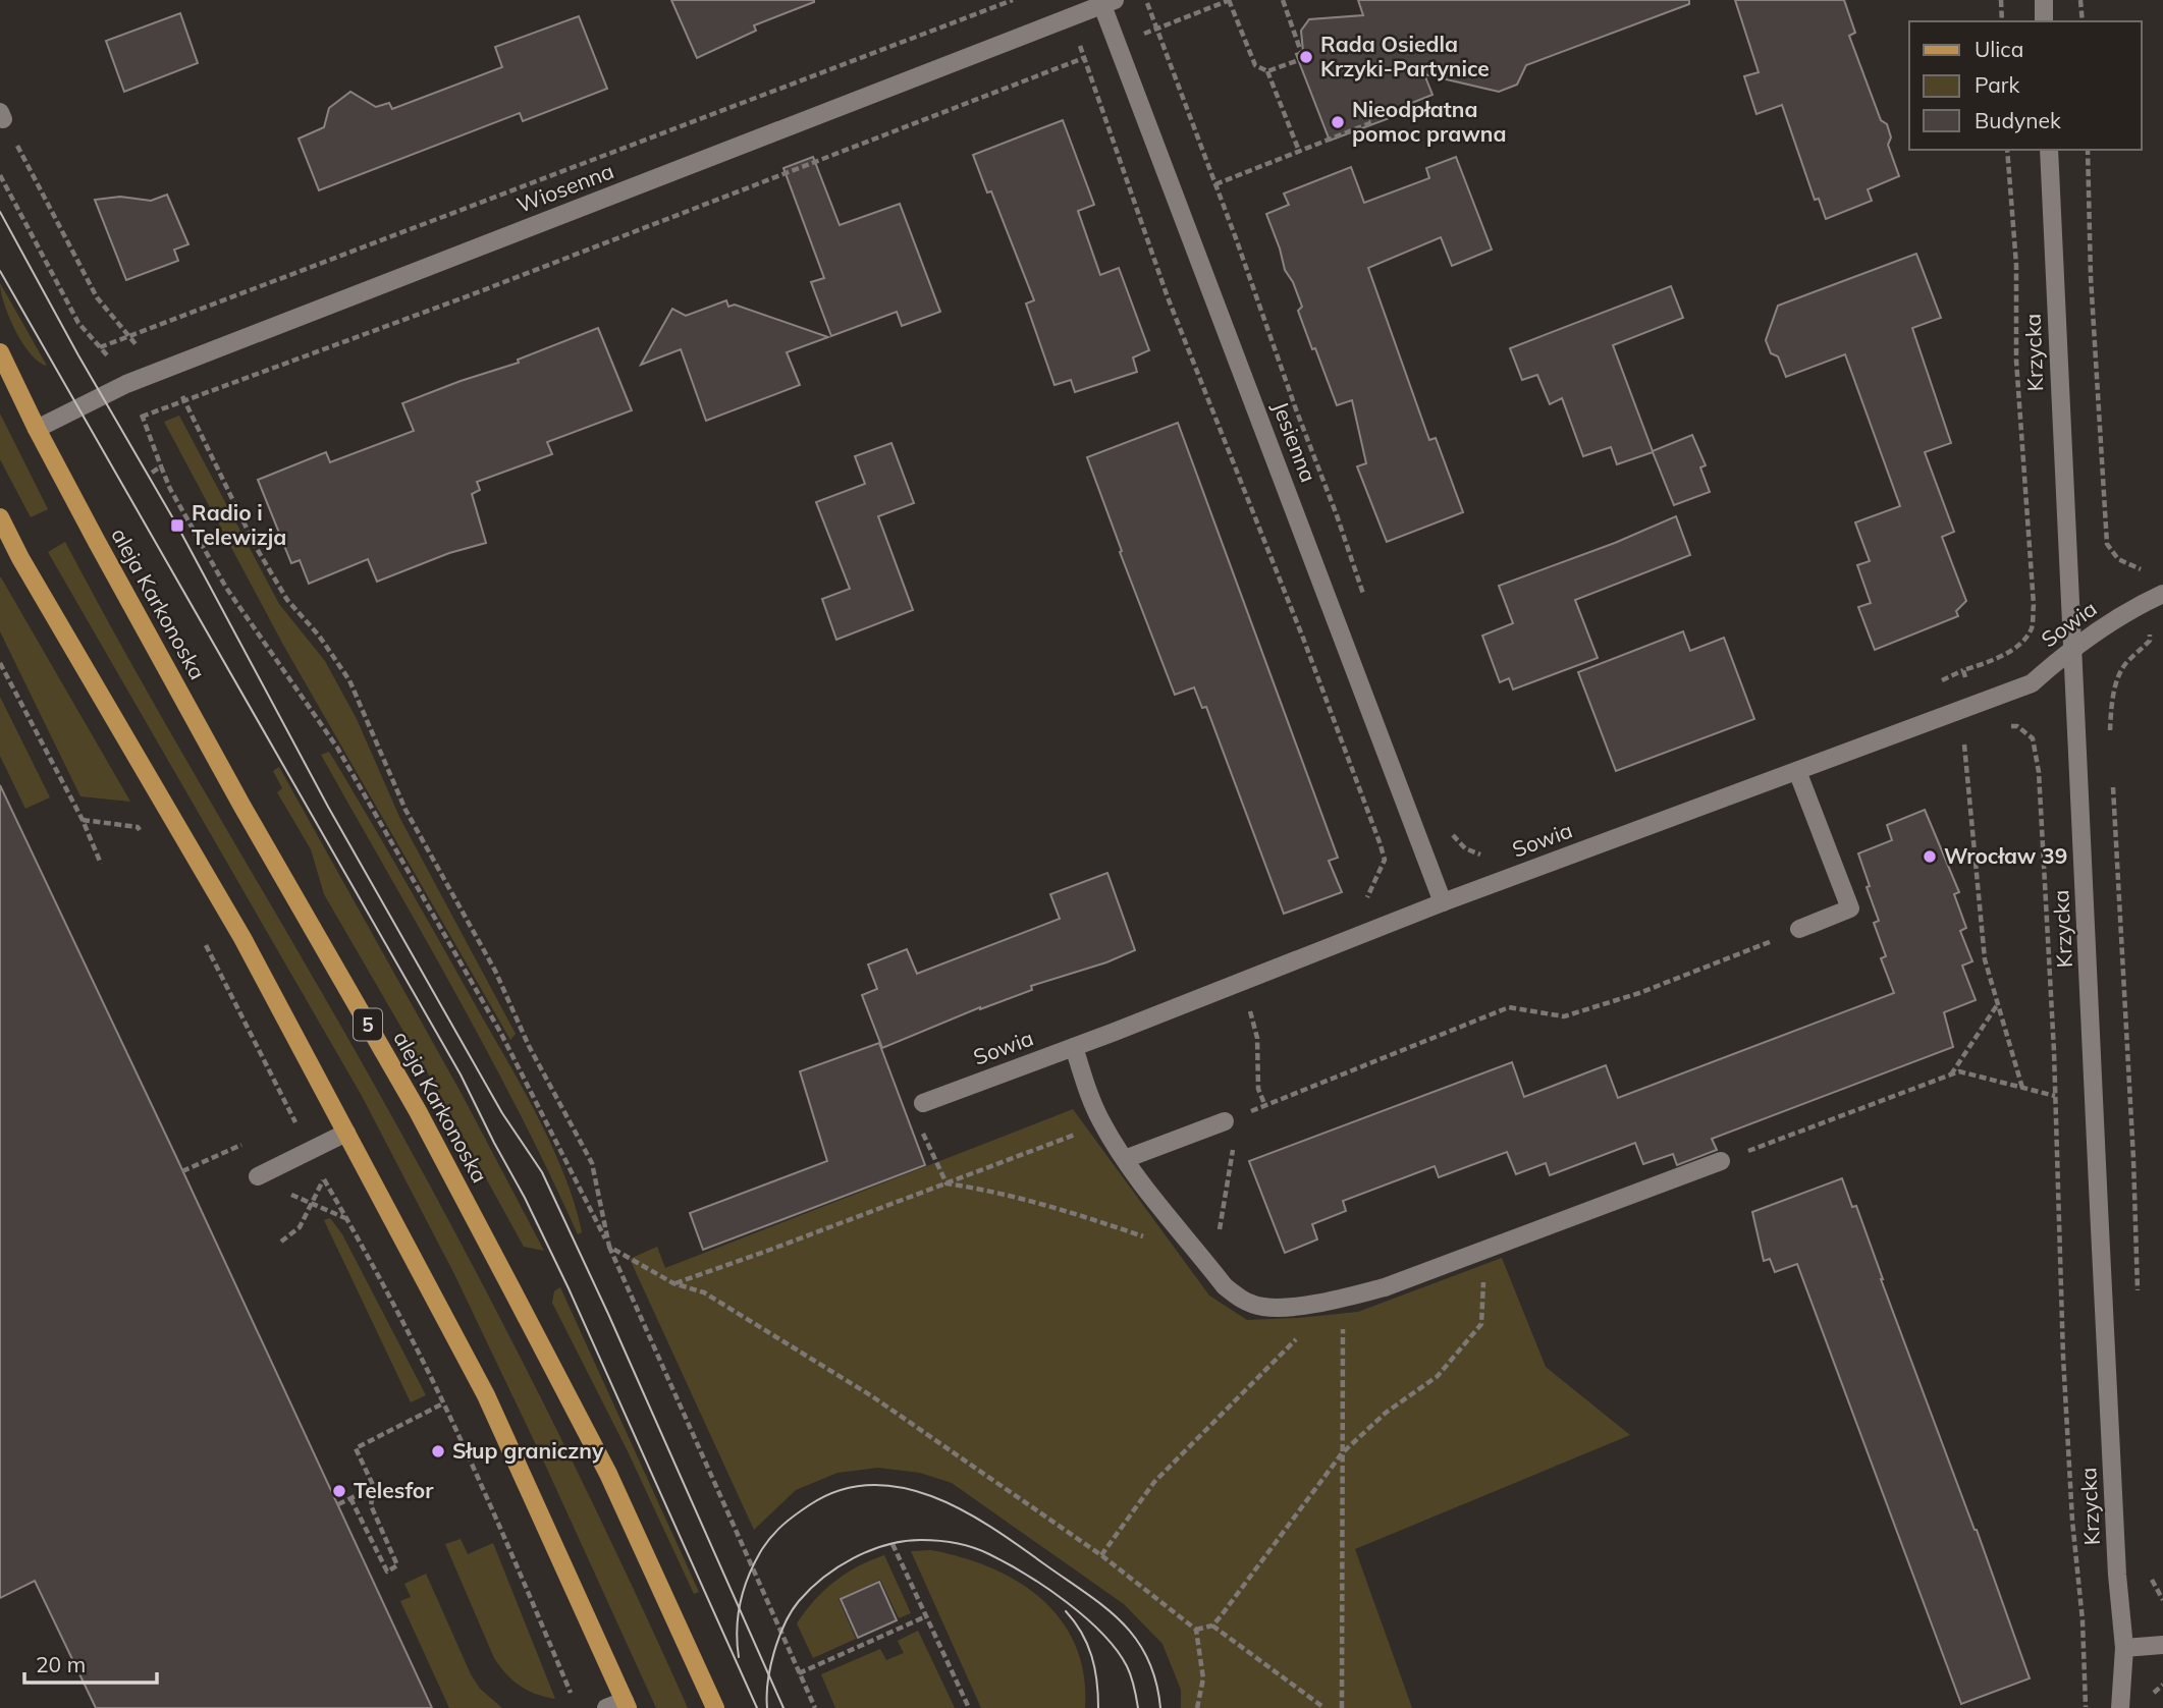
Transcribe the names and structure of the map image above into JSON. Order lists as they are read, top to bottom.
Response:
{
  "streets": {
    "main road": ["aleja Karkonoska", "5"],
    "street": [
      "Wiosenna",
      "Krzycka",
      "Jesienna",
      "Sowia"
    ]
  },
  "crossings": [
    ["Wiosenna", "Jesienna"],
    ["Wiosenna", "aleja Karkonoska"],
    ["Krzycka", "Sowia"],
    ["Jesienna", "Sowia"]
  ],
  "places": {
    "other": [
      "Rada Osiedla Krzyki-Partynice",
      "Nieodpłatna pomoc prawna",
      "Wrocław 39",
      "Słup graniczny",
      "Telesfor"
    ],
    "transit": ["Radio i Telewizja"]
  },
  "legend": ["Ulica", "Park", "Budynek"],
  "scale_bar": "20 m"
}
